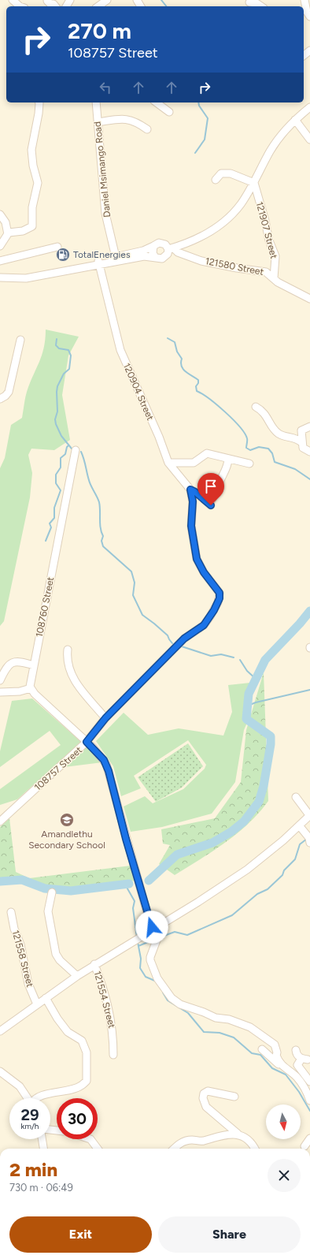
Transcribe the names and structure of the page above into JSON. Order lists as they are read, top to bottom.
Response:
{
  "streets": {
    "street": [
      "Daniel Msimango Road",
      "121907 Street",
      "121580 Street",
      "120904 Street",
      "108760 Street",
      "108757 Street",
      "121558 Street",
      "121554 Street"
    ]
  },
  "crossings": [
    ["121907 Street", "121580 Street"],
    ["120904 Street", "108757 Street"]
  ],
  "places": {
    "fuel station": ["TotalEnergies"],
    "school or university": ["Amandlethu Secondary School"]
  },
  "north": "bottom",
  "page": {
    "turn": ["270 m", "108757 Street"],
    "speed": "29 km/h",
    "limit": "30",
    "heading": ["2 min", "730 m · 06:49"],
    "buttons": ["Exit", "Share"]
  }
}
